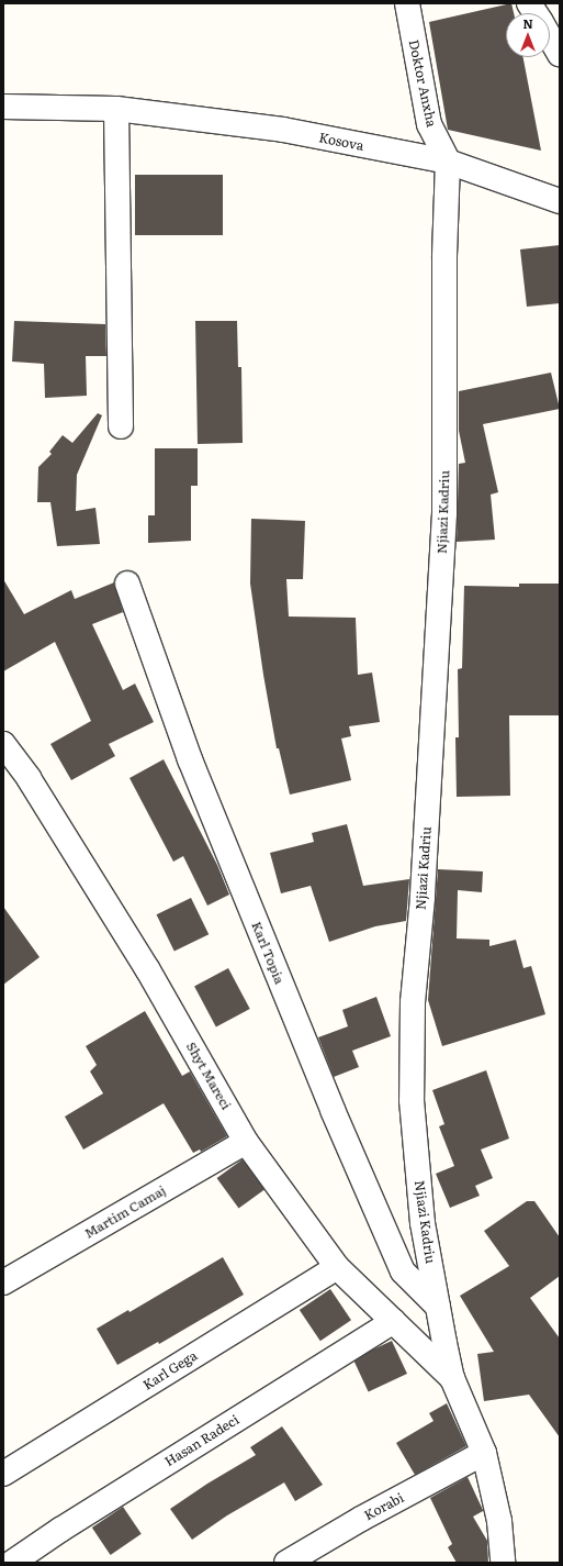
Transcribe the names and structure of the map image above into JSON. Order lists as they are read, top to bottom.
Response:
{
  "streets": {
    "street": [
      "Doktor Anxha",
      "Kosova",
      "Njiazi Kadriu",
      "Karl Topia",
      "Shyt Mareci",
      "Martim Camaj",
      "Karl Gega",
      "Hasan Radeci",
      "Korabi"
    ]
  },
  "crossings": [
    ["Doktor Anxha", "Kosova"],
    ["Doktor Anxha", "Njiazi Kadriu"],
    ["Kosova", "Njiazi Kadriu"],
    ["Njiazi Kadriu", "Karl Topia"],
    ["Njiazi Kadriu", "Shyt Mareci"],
    ["Njiazi Kadriu", "Korabi"],
    ["Shyt Mareci", "Martim Camaj"],
    ["Shyt Mareci", "Karl Gega"],
    ["Shyt Mareci", "Hasan Radeci"]
  ],
  "north": "top"
}
